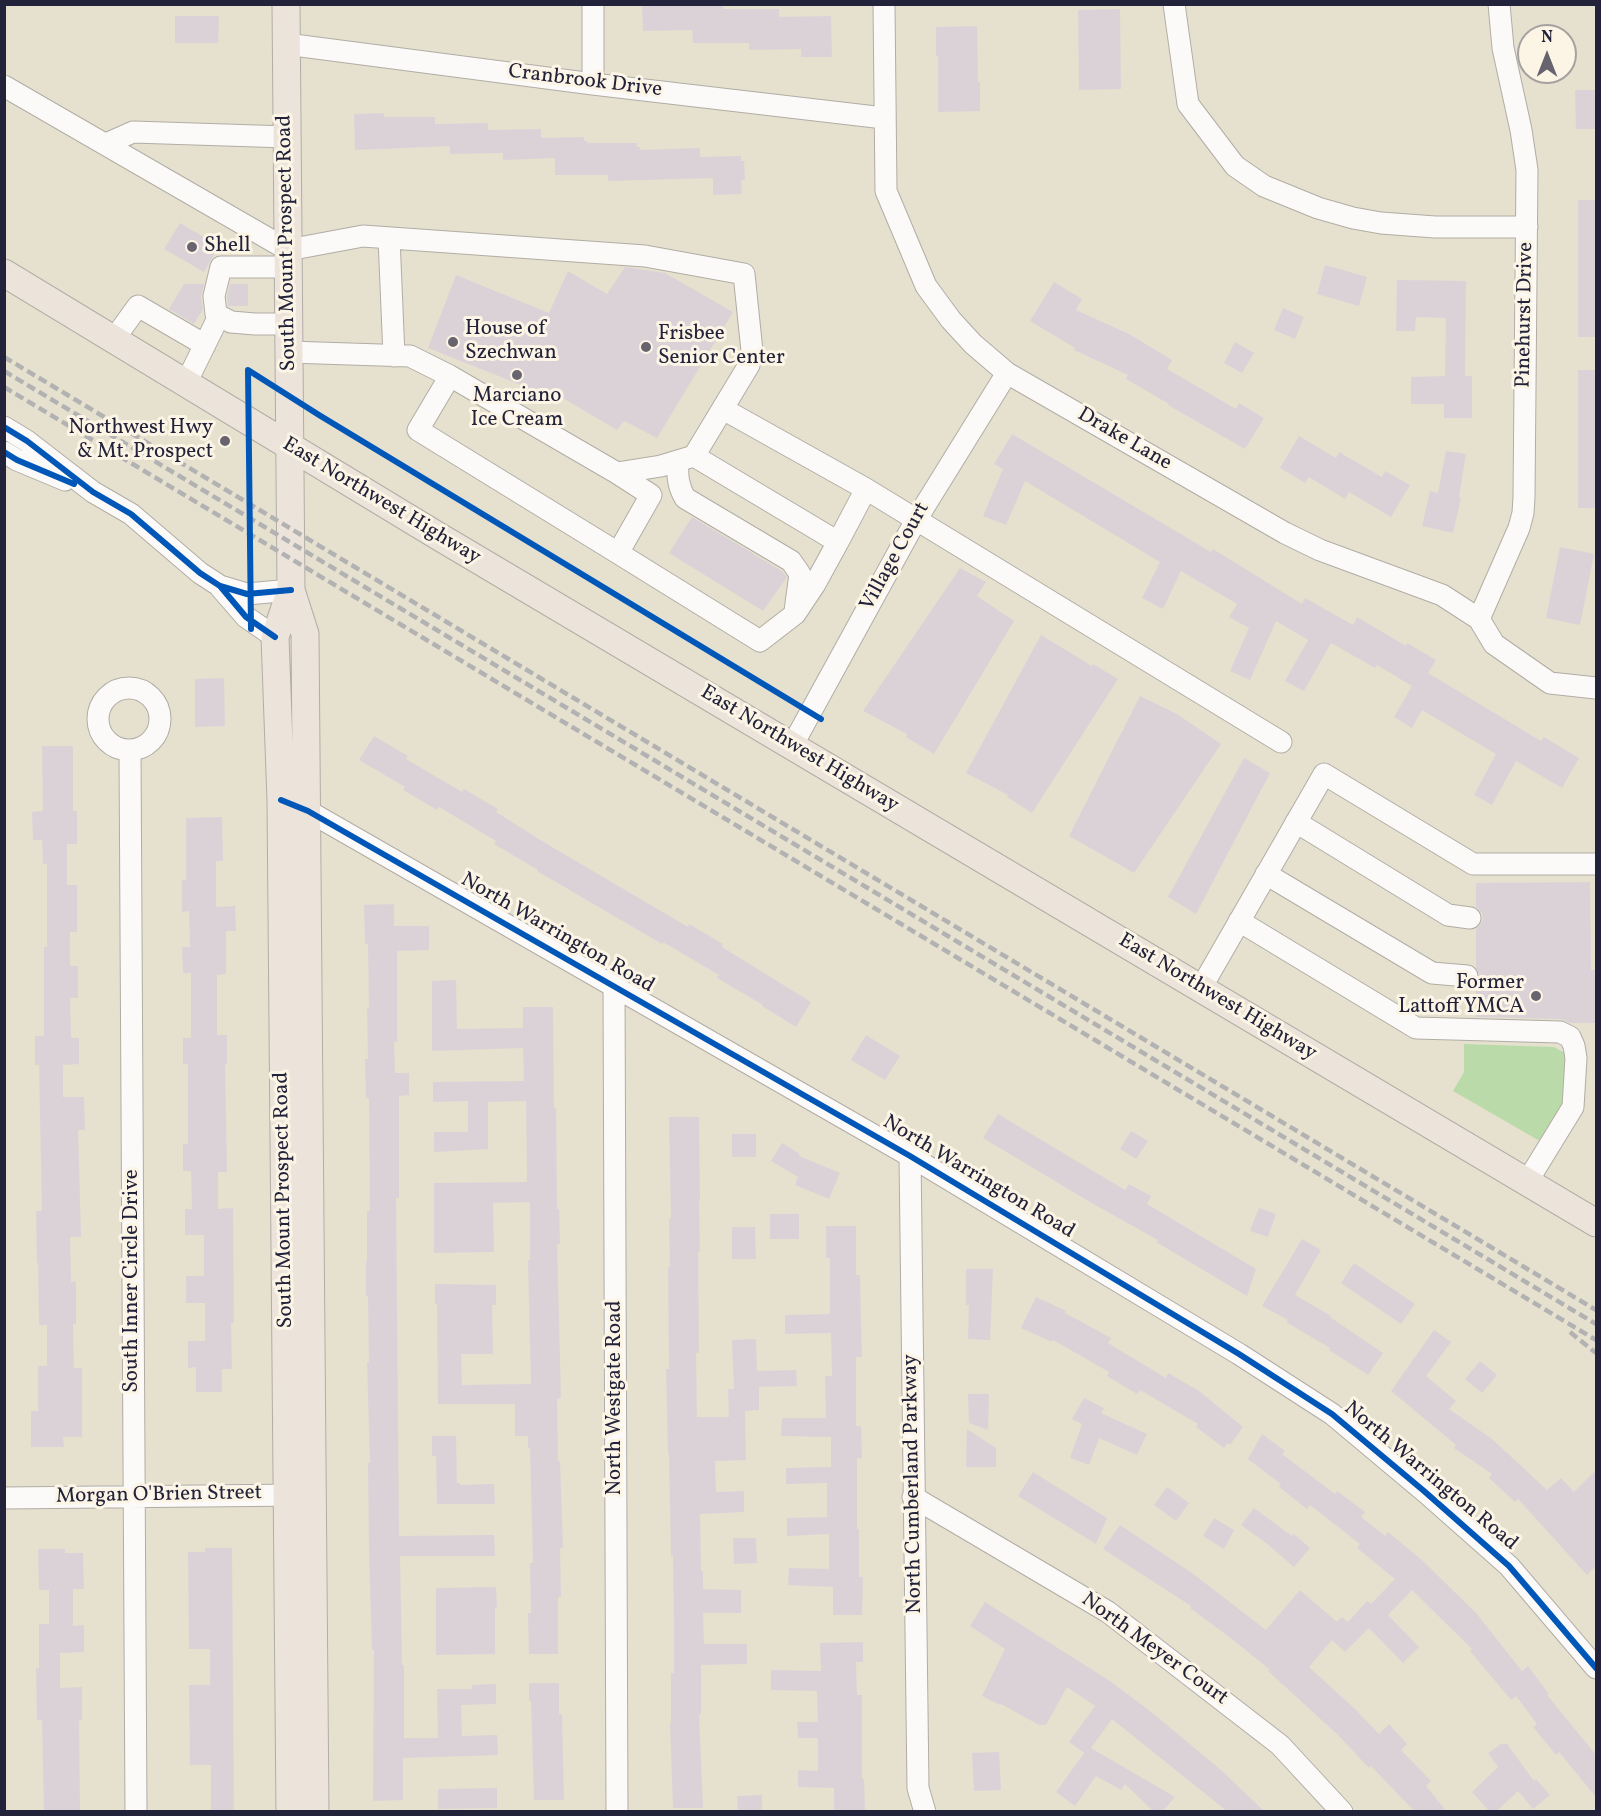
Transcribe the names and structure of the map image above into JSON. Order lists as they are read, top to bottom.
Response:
{
  "streets": {
    "main road": ["South Mount Prospect Road", "East Northwest Highway"],
    "street": [
      "Cranbrook Drive",
      "Pinehurst Drive",
      "Drake Lane",
      "Village Court",
      "North Warrington Road",
      "South Inner Circle Drive",
      "North Westgate Road",
      "North Cumberland Parkway",
      "Morgan O'Brien Street",
      "North Meyer Court"
    ]
  },
  "crossings": [
    ["Cranbrook Drive", "South Mount Prospect Road"],
    ["Cranbrook Drive", "Drake Lane"],
    ["South Mount Prospect Road", "East Northwest Highway"],
    ["South Mount Prospect Road", "North Warrington Road"],
    ["South Mount Prospect Road", "Morgan O'Brien Street"],
    ["Pinehurst Drive", "Drake Lane"],
    ["Drake Lane", "Village Court"],
    ["East Northwest Highway", "Village Court"],
    ["North Warrington Road", "North Westgate Road"],
    ["North Warrington Road", "North Cumberland Parkway"],
    ["South Inner Circle Drive", "Morgan O'Brien Street"],
    ["North Cumberland Parkway", "North Meyer Court"]
  ],
  "places": [
    "Shell",
    "House of Szechwan",
    "Frisbee Senior Center",
    "Marciano Ice Cream",
    "Northwest Hwy & Mt. Prospect",
    "Former Lattoff YMCA"
  ],
  "north": "top"
}
